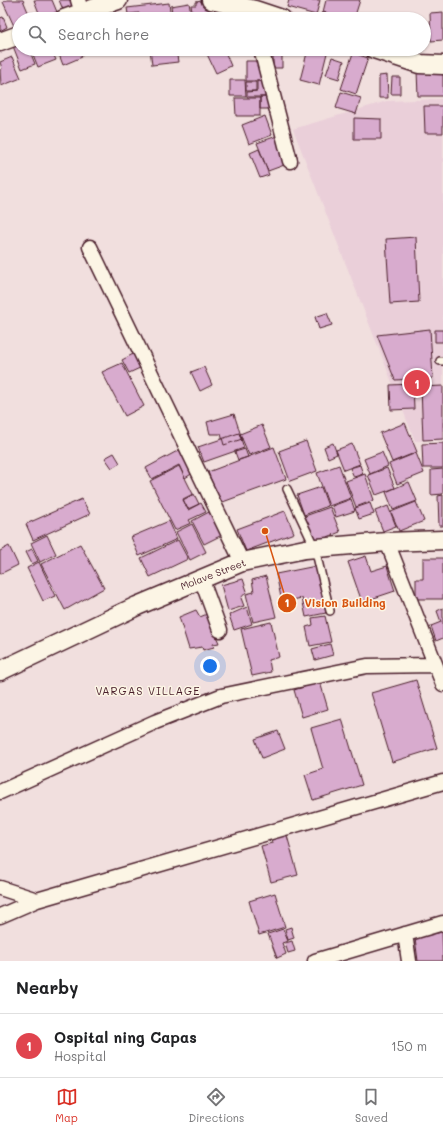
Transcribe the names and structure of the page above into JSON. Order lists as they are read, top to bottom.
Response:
{
  "streets": {
    "street": ["Molave Street"]
  },
  "districts": ["VARGAS VILLAGE"],
  "places": ["Vision Building"],
  "page": {
    "search": "Search here",
    "pins": "1",
    "heading": "Nearby",
    "list": [
      {
        "mark": "1",
        "name": "Ospital ning Capas",
        "note": "Hospital",
        "value": "150 m"
      }
    ],
    "nav": ["Map", "Directions", "Saved"]
  }
}
